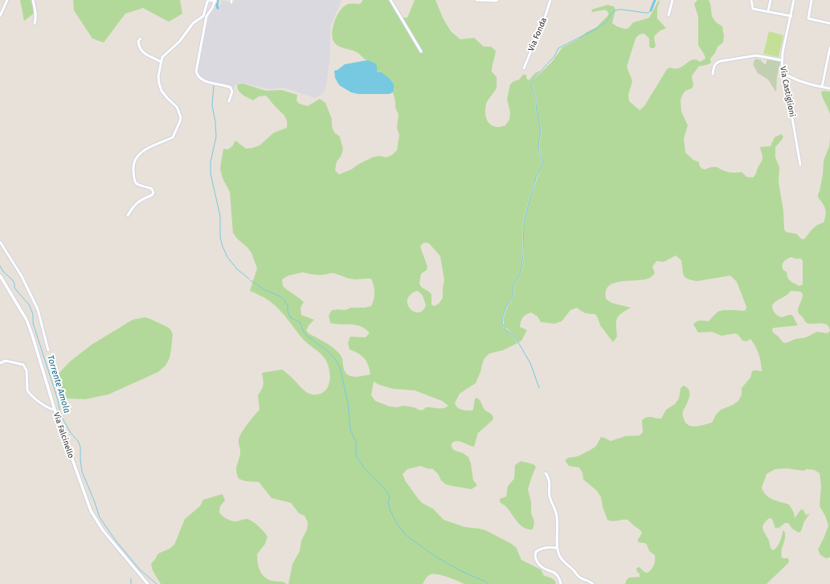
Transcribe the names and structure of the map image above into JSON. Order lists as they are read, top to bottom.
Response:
{
  "streets": {
    "street": ["Via Fonda", "Via Castiglioni", "Via Falcinello"]
  },
  "water": ["Torrente Amola"]
}
